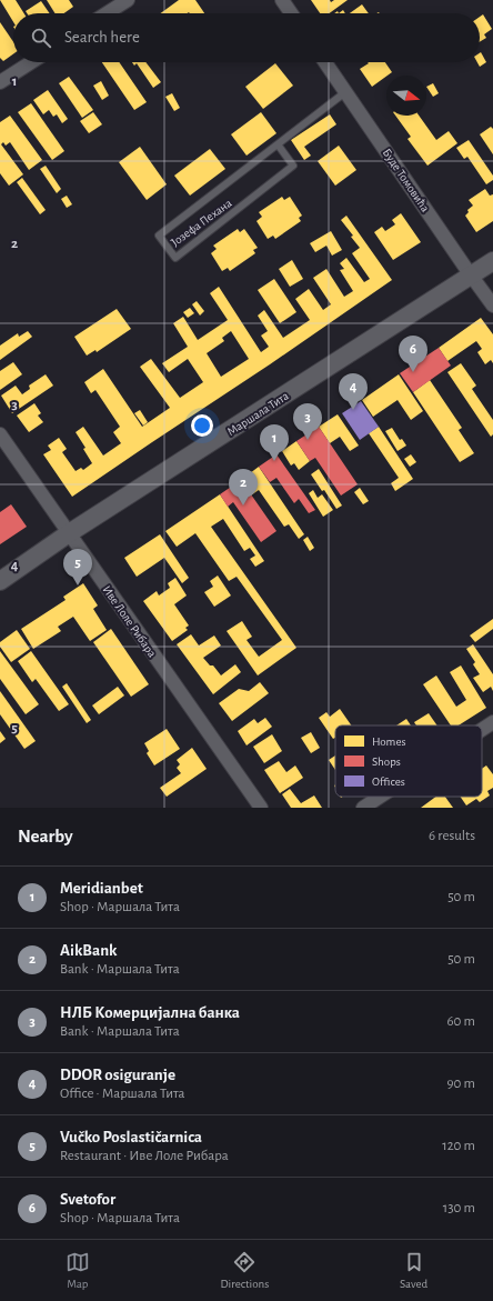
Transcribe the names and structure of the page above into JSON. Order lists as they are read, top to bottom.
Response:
{
  "streets": {
    "street": ["Буде Томовића", "Маршала Тита", "Иве Лоле Рибара"],
    "lane": ["Јозефа Пехана"]
  },
  "crossings": [
    ["Буде Томовића", "Јозефа Пехана"],
    ["Буде Томовића", "Маршала Тита"],
    ["Маршала Тита", "Иве Лоле Рибара"]
  ],
  "legend": ["Homes", "Shops", "Offices"],
  "north": "right",
  "page": {
    "search": "Search here",
    "pins": [
      "6",
      "4",
      "3",
      "1",
      "2",
      "5"
    ],
    "heading": ["Nearby", "6 results"],
    "list": [
      {
        "mark": "1",
        "name": "Meridianbet",
        "note": "Shop · Маршала Тита",
        "value": "50 m"
      },
      {
        "mark": "2",
        "name": "AikBank",
        "note": "Bank · Маршала Тита",
        "value": "50 m"
      },
      {
        "mark": "3",
        "name": "НЛБ Комерцијална банка",
        "note": "Bank · Маршала Тита",
        "value": "60 m"
      },
      {
        "mark": "4",
        "name": "DDOR osiguranje",
        "note": "Office · Маршала Тита",
        "value": "90 m"
      },
      {
        "mark": "5",
        "name": "Vučko Poslastičarnica",
        "note": "Restaurant · Иве Лоле Рибара",
        "value": "120 m"
      },
      {
        "mark": "6",
        "name": "Svetofor",
        "note": "Shop · Маршала Тита",
        "value": "130 m"
      }
    ],
    "nav": ["Map", "Directions", "Saved"]
  },
  "grid": {
    "rows": [
      "1",
      "2",
      "3",
      "4",
      "5"
    ]
  }
}
